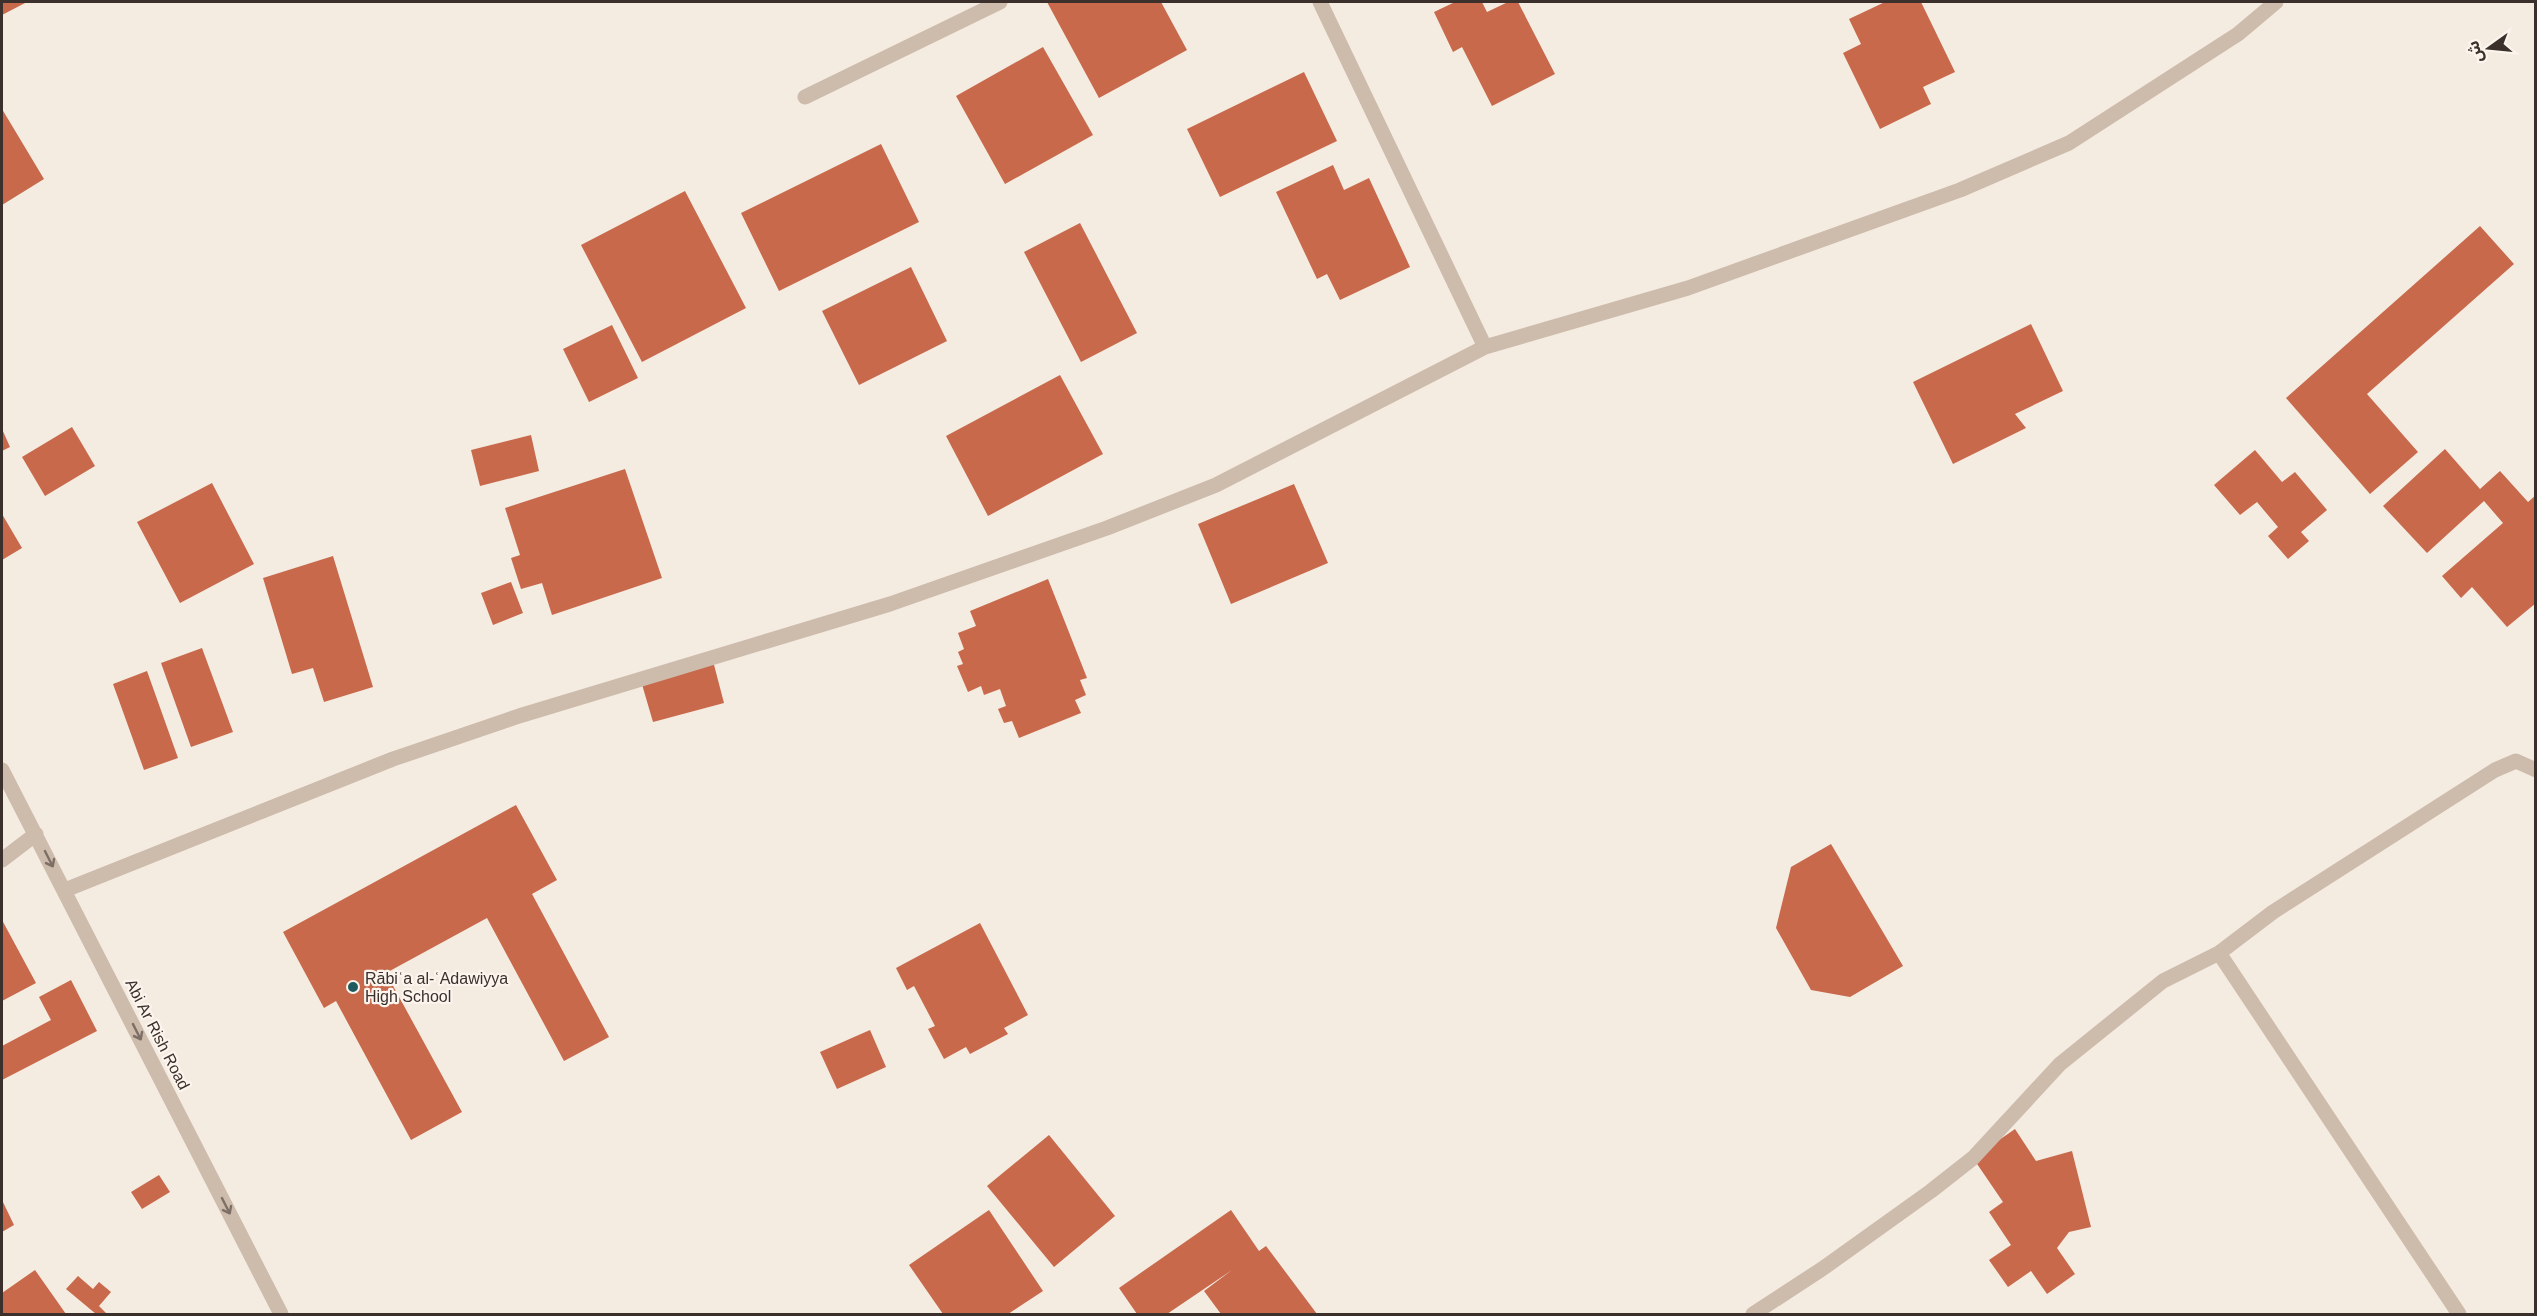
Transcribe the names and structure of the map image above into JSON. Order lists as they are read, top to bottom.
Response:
{
  "streets": {
    "street": ["Abi Ar Rish Road"]
  },
  "one_way": ["Abi Ar Rish Road"],
  "places": ["Rābiʿa al-ʿAdawiyya High School"],
  "north": "left"
}
